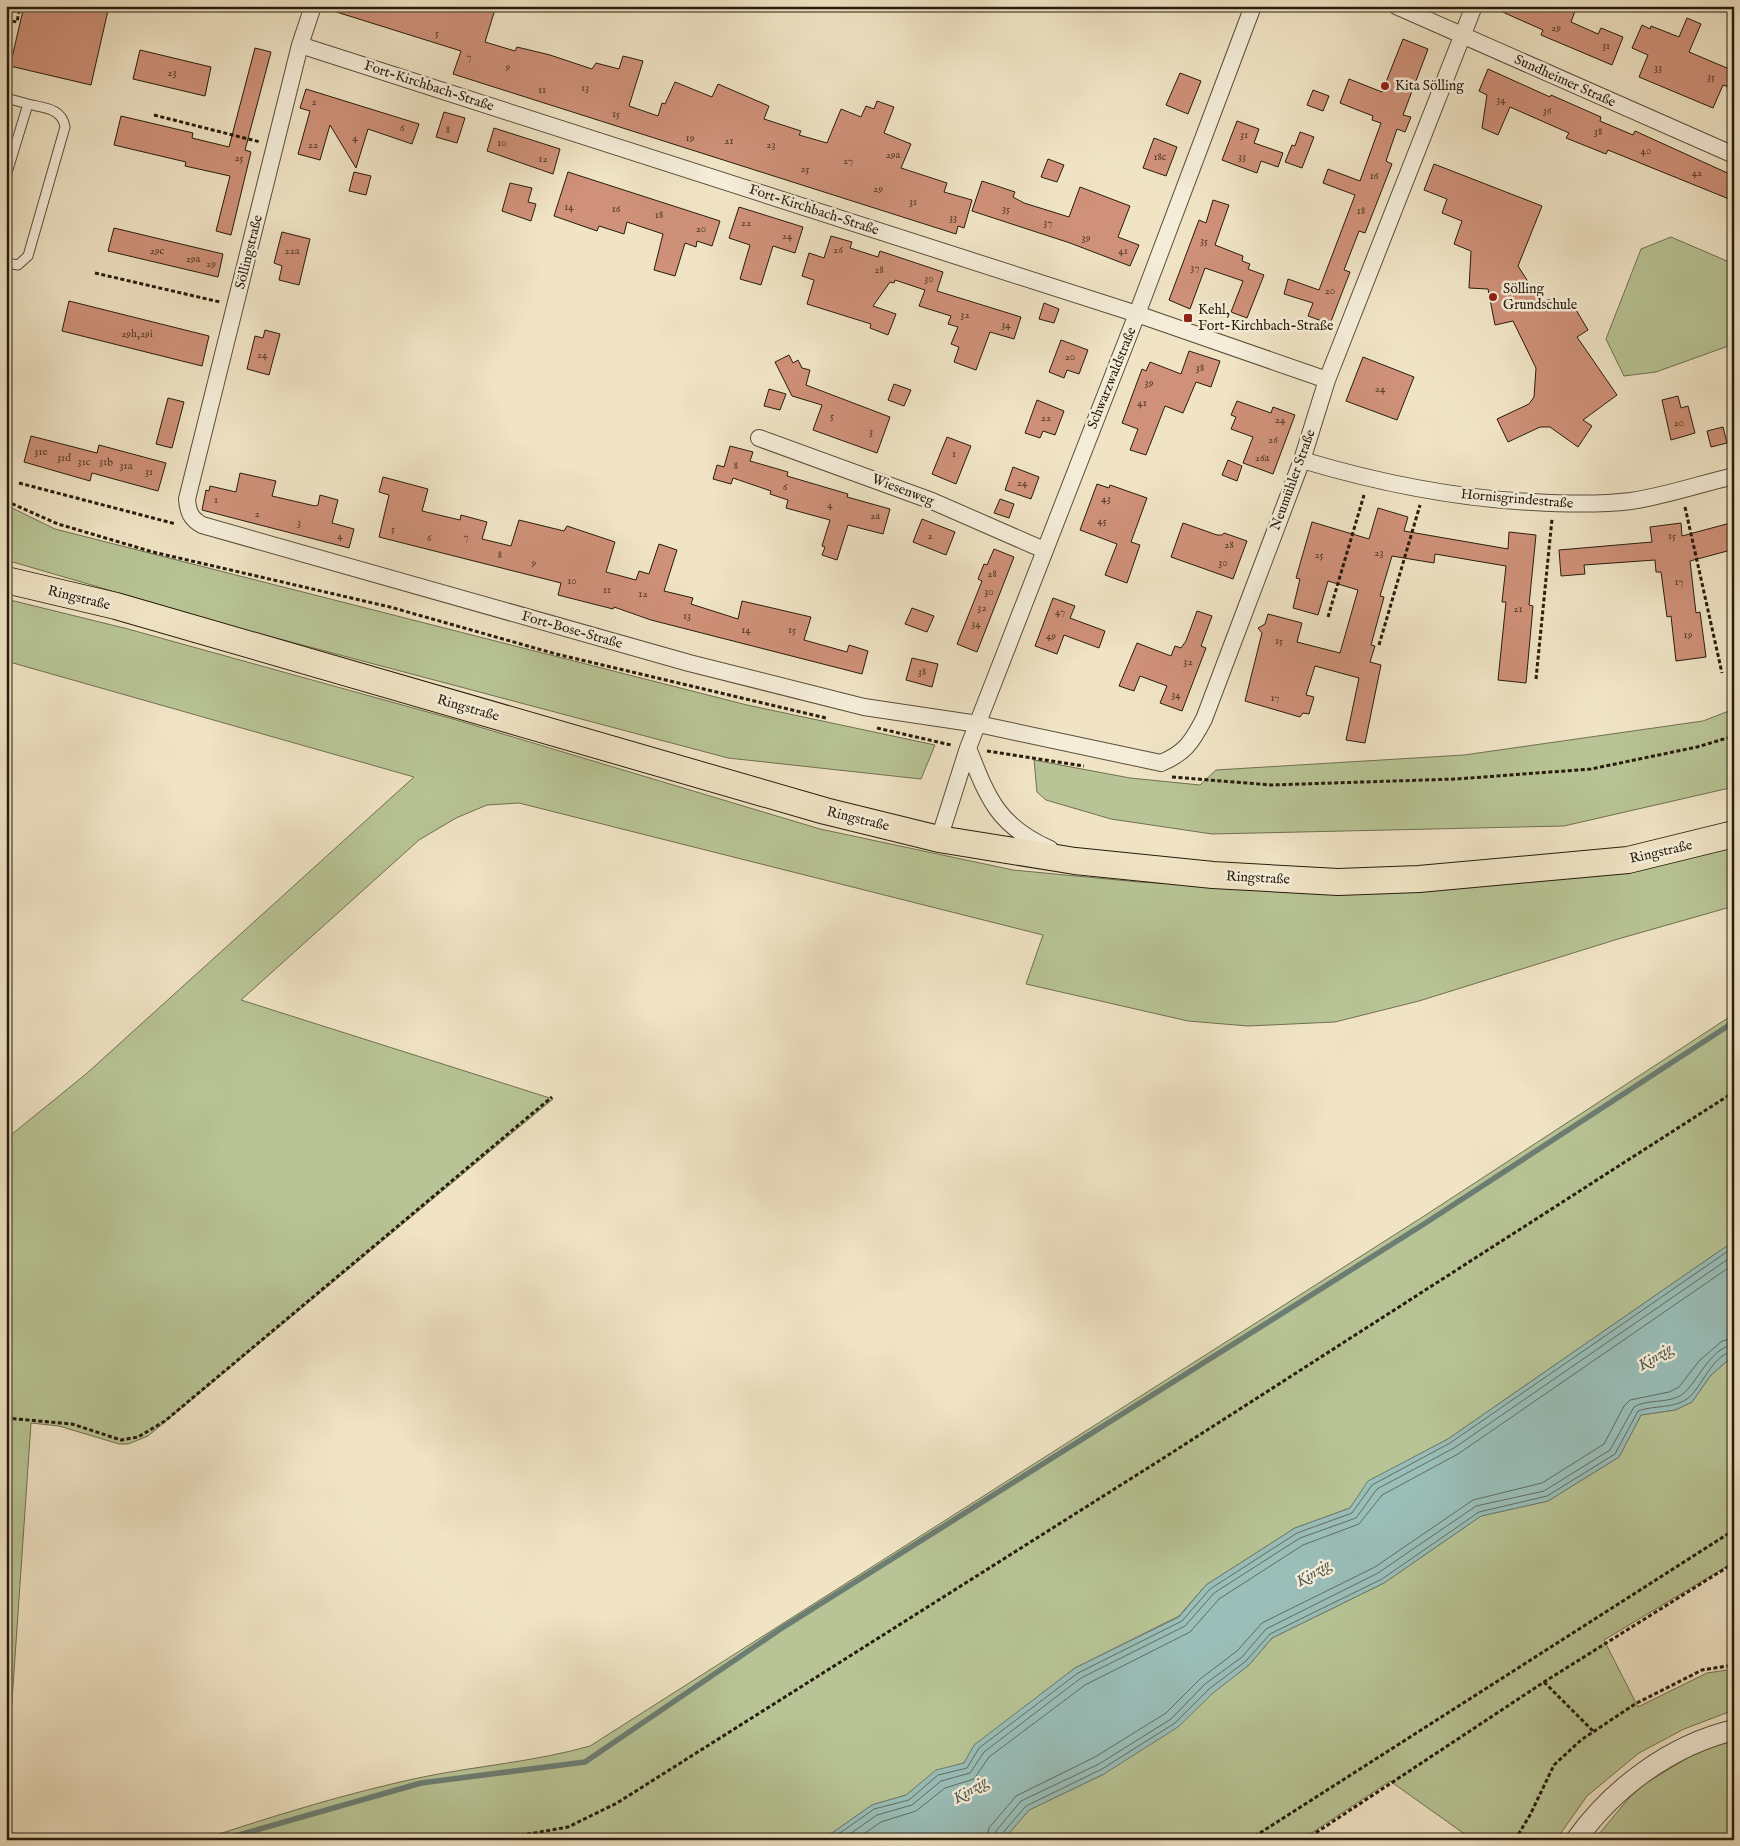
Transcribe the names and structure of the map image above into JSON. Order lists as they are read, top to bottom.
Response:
{
  "streets": {
    "main road": ["Ringstraße"],
    "street": [
      "Sundheimer Straße",
      "Fort-Kirchbach-Straße",
      "Söllingstraße",
      "Schwarzwaldstraße",
      "Neumühler Straße",
      "Wiesenweg",
      "Hornisgrindestraße",
      "Fort-Bose-Straße"
    ]
  },
  "crossings": [
    ["Sundheimer Straße", "Neumühler Straße"],
    ["Fort-Kirchbach-Straße", "Söllingstraße"],
    ["Fort-Kirchbach-Straße", "Schwarzwaldstraße"],
    ["Fort-Kirchbach-Straße", "Neumühler Straße"],
    ["Söllingstraße", "Fort-Bose-Straße"],
    ["Schwarzwaldstraße", "Neumühler Straße"],
    ["Schwarzwaldstraße", "Wiesenweg"],
    ["Schwarzwaldstraße", "Ringstraße"],
    ["Schwarzwaldstraße", "Fort-Bose-Straße"],
    ["Neumühler Straße", "Hornisgrindestraße"],
    ["Neumühler Straße", "Fort-Bose-Straße"]
  ],
  "water": ["Kinzig"],
  "places": {
    "other": ["Kita Sölling", "Sölling Grundschule"],
    "transit": ["Kehl, Fort-Kirchbach-Straße"]
  },
  "house_numbers": [
    "29",
    "5",
    "31",
    "7",
    "9",
    "33",
    "23",
    "35",
    "13",
    "11",
    "34",
    "2",
    "36",
    "15",
    "6",
    "8",
    "38",
    "31",
    "4",
    "19",
    "21",
    "10",
    "22",
    "23",
    "40",
    "29a",
    "18c",
    "33",
    "25",
    "12",
    "27",
    "25",
    "42",
    "16",
    "29",
    "31",
    "14",
    "16",
    "35",
    "18",
    "18",
    "33",
    "22",
    "37",
    "20",
    "24",
    "39",
    "35",
    "26",
    "29c",
    "22a",
    "41",
    "29a",
    "29",
    "37",
    "28",
    "30",
    "20",
    "32",
    "34",
    "29h,29i",
    "24",
    "20",
    "38",
    "39",
    "24",
    "41",
    "5",
    "22",
    "24",
    "20",
    "3",
    "26",
    "31e",
    "1",
    "31d",
    "26a",
    "31c",
    "31b",
    "31a",
    "8",
    "31",
    "24",
    "6",
    "43",
    "1",
    "4",
    "2",
    "2a",
    "45",
    "3",
    "5",
    "4",
    "2",
    "15",
    "7",
    "6",
    "28",
    "23",
    "8",
    "25",
    "9",
    "30",
    "28",
    "10",
    "17",
    "11",
    "30",
    "12",
    "32",
    "21",
    "47",
    "13",
    "34",
    "14",
    "15",
    "19",
    "49",
    "15",
    "32",
    "38",
    "34",
    "17"
  ]
}
